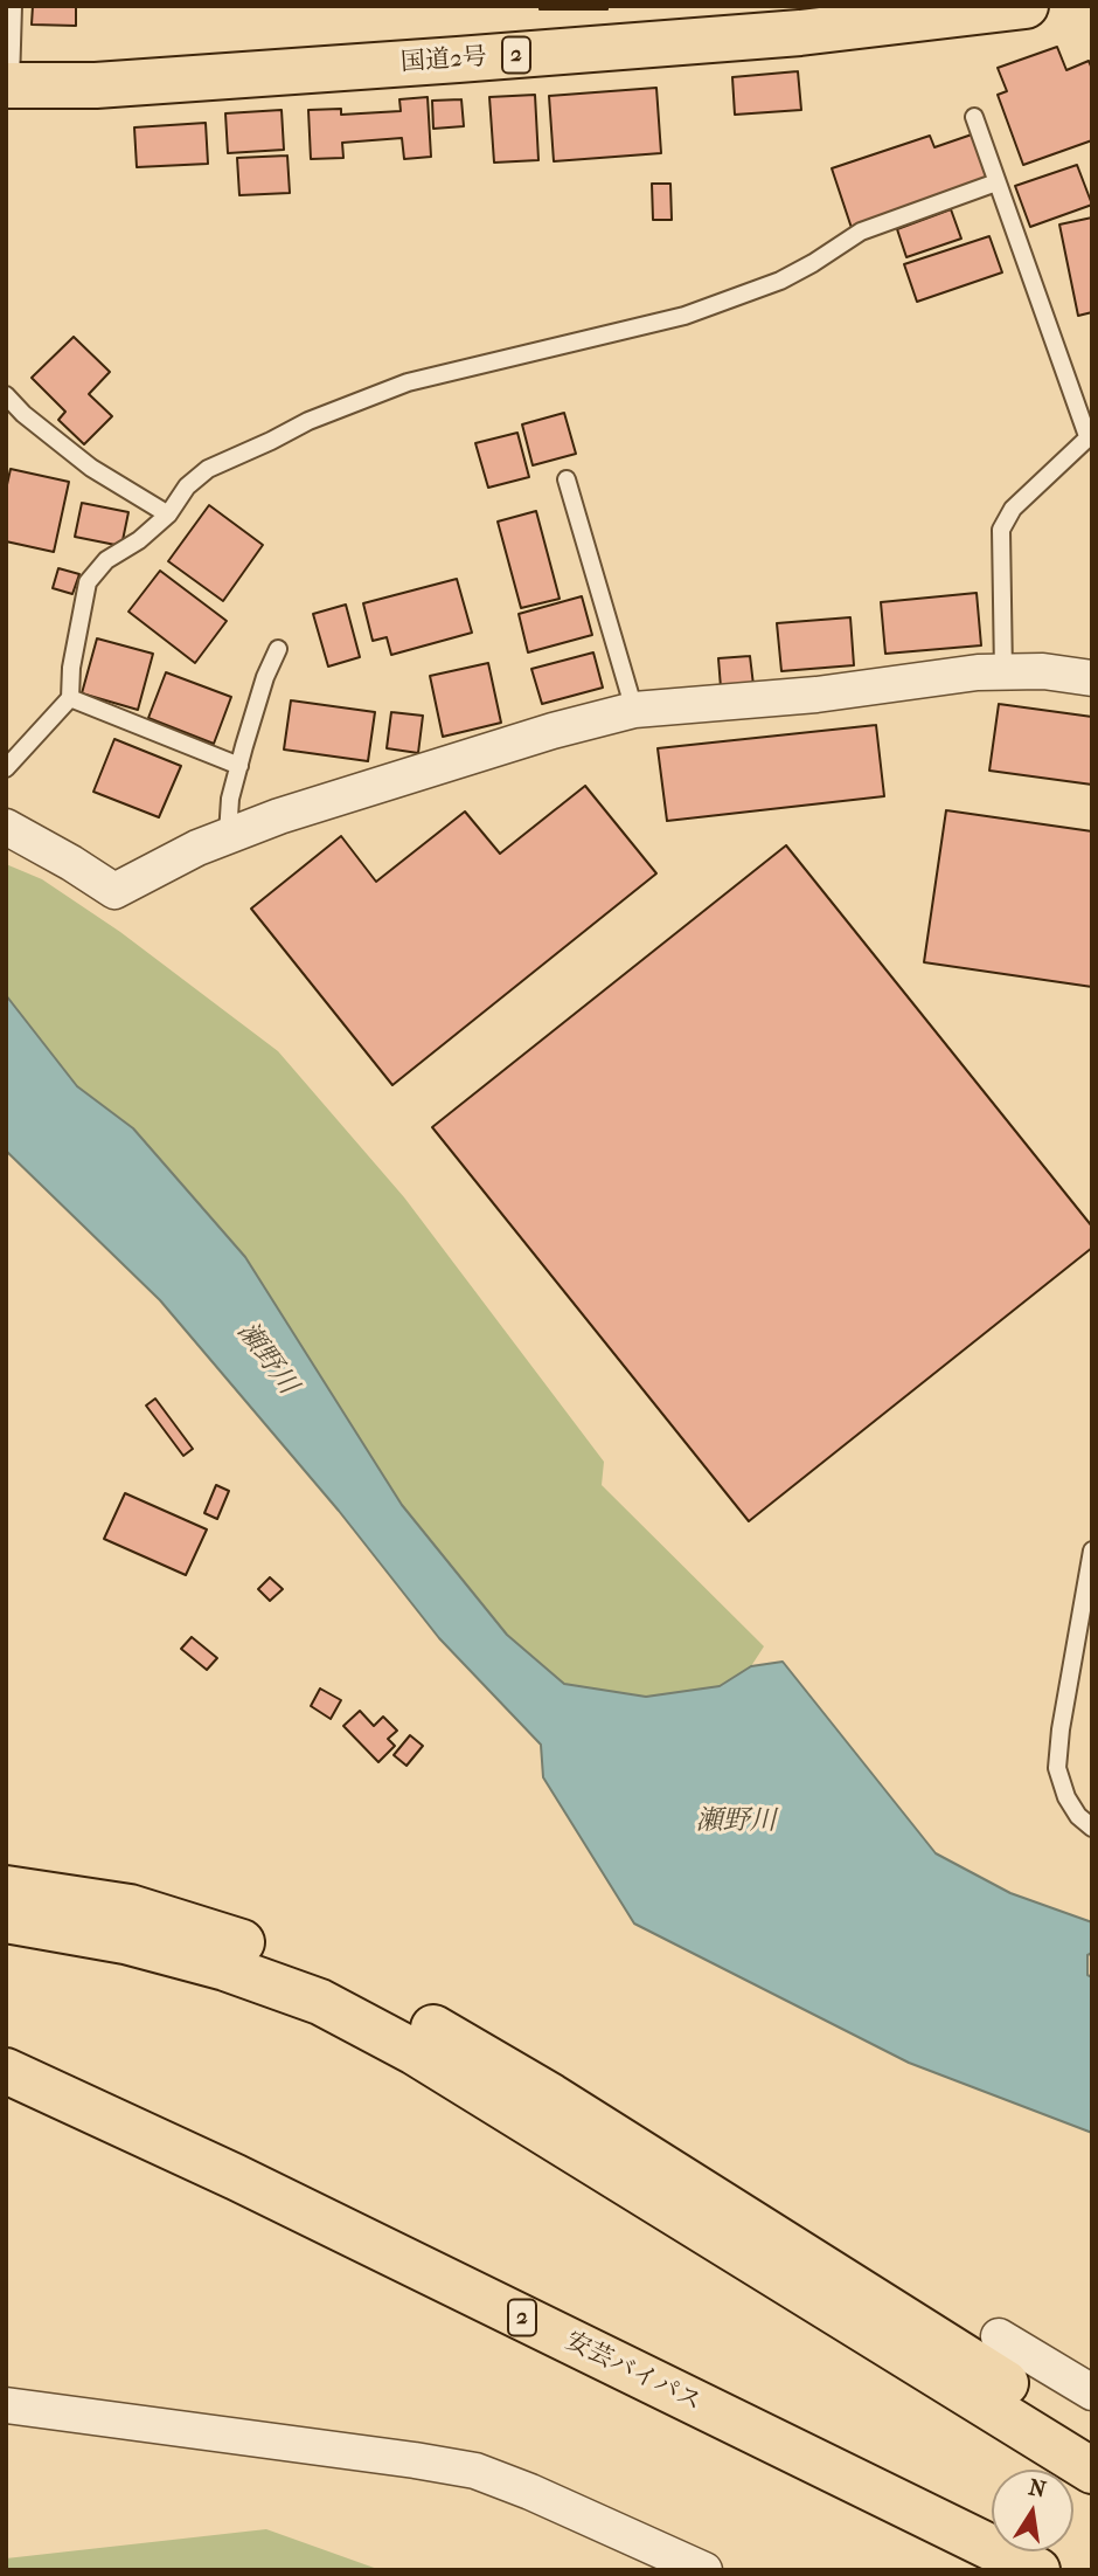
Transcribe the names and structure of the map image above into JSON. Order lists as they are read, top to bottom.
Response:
{
  "streets": {
    "highway": ["2", "国道2号", "安芸バイパス"]
  },
  "water": ["瀬野川"],
  "north": "top"
}
